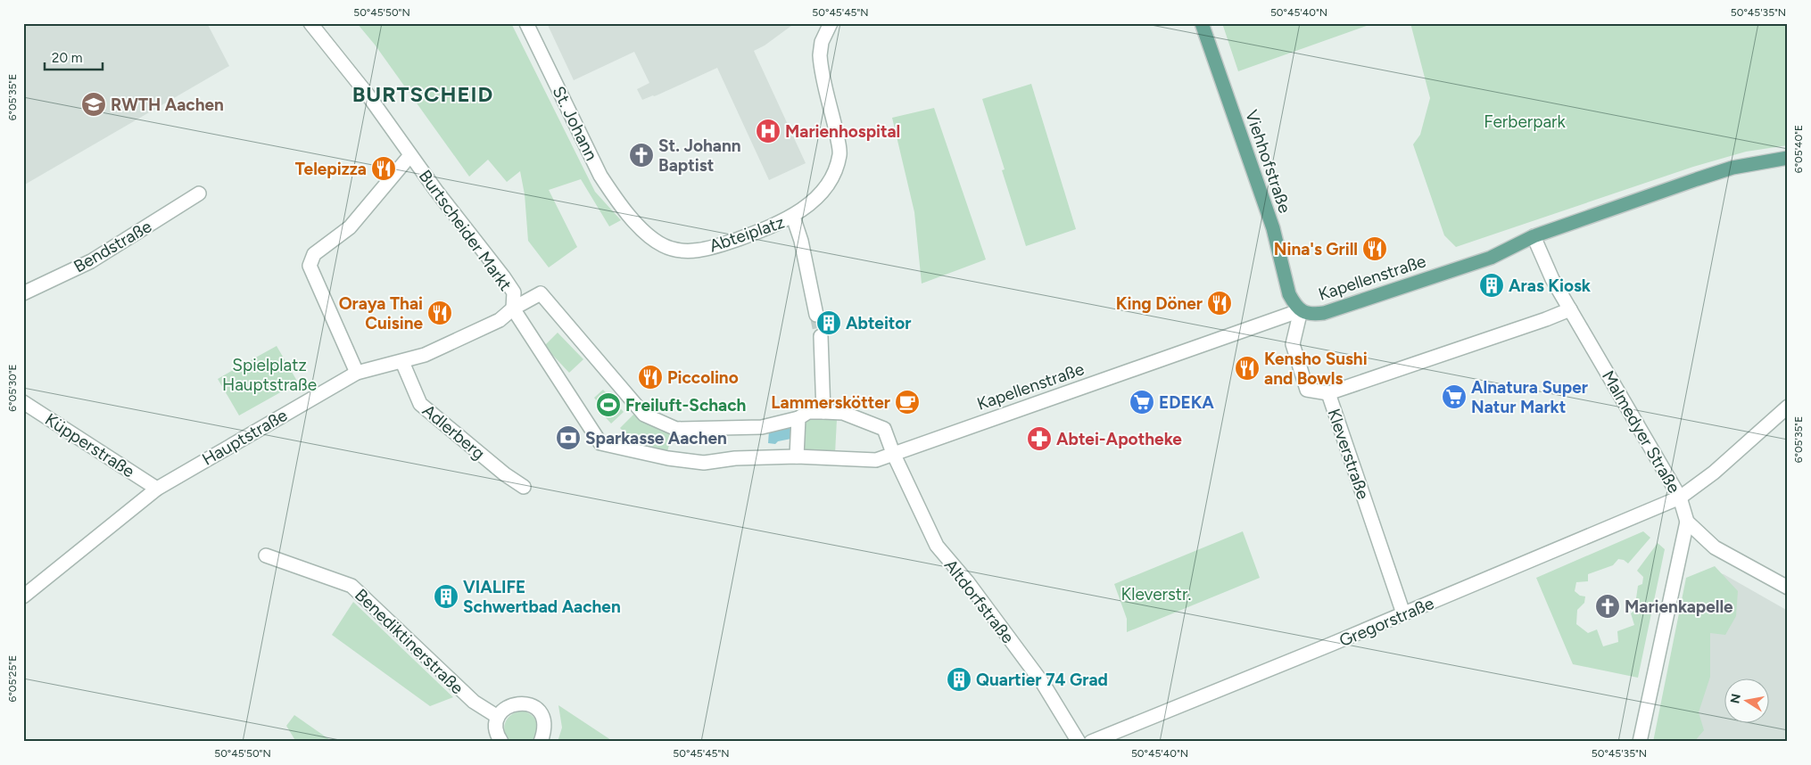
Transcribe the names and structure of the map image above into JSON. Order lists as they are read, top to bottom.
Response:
{
  "streets": {
    "main road": ["Viehhofstraße", "Kapellenstraße"],
    "street": [
      "St. Johann",
      "Burtscheider Markt",
      "Abteiplatz",
      "Bendstraße",
      "Adlerberg",
      "Malmedyer Straße",
      "Hauptstraße",
      "Küpperstraße",
      "Kleverstraße",
      "Altdorfstraße",
      "Gregorstraße",
      "Benediktinerstraße"
    ]
  },
  "crossings": [
    ["St. Johann", "Abteiplatz"],
    ["Viehhofstraße", "Kapellenstraße"],
    ["Viehhofstraße", "Kleverstraße"],
    ["Burtscheider Markt", "Kapellenstraße"],
    ["Burtscheider Markt", "Hauptstraße"],
    ["Burtscheider Markt", "Altdorfstraße"],
    ["Kapellenstraße", "Malmedyer Straße"],
    ["Kapellenstraße", "Kleverstraße"],
    ["Kapellenstraße", "Altdorfstraße"],
    ["Adlerberg", "Hauptstraße"],
    ["Malmedyer Straße", "Gregorstraße"],
    ["Hauptstraße", "Küpperstraße"],
    ["Kleverstraße", "Gregorstraße"]
  ],
  "districts": ["BURTSCHEID"],
  "parks": ["Ferberpark", "Spielplatz Hauptstraße", "Kleverstr."],
  "places": {
    "school or university": ["RWTH Aachen"],
    "hospital": ["Marienhospital"],
    "church": ["St. Johann Baptist", "Marienkapelle"],
    "restaurant": [
      "Telepizza",
      "Nina's Grill",
      "King Döner",
      "Oraya Thai Cuisine",
      "Kensho Sushi and Bowls",
      "Piccolino"
    ],
    "building": [
      "Aras Kiosk",
      "Abteitor",
      "VIALIFE Schwertbad Aachen",
      "Quartier 74 Grad"
    ],
    "supermarket": ["Alnatura Super Natur Markt", "EDEKA"],
    "cafe": ["Lammerskötter"],
    "sports": ["Freiluft-Schach"],
    "bank": ["Sparkasse Aachen"],
    "pharmacy": ["Abtei-Apotheke"]
  },
  "scale_bar": "20 m",
  "north": "left",
  "coordinates": [
    "50°45'50\"N",
    "50°45'45\"N",
    "50°45'40\"N",
    "50°45'35\"N",
    "6°05'35\"E",
    "6°05'40\"E",
    "6°05'30\"E",
    "6°05'25\"E"
  ]
}
